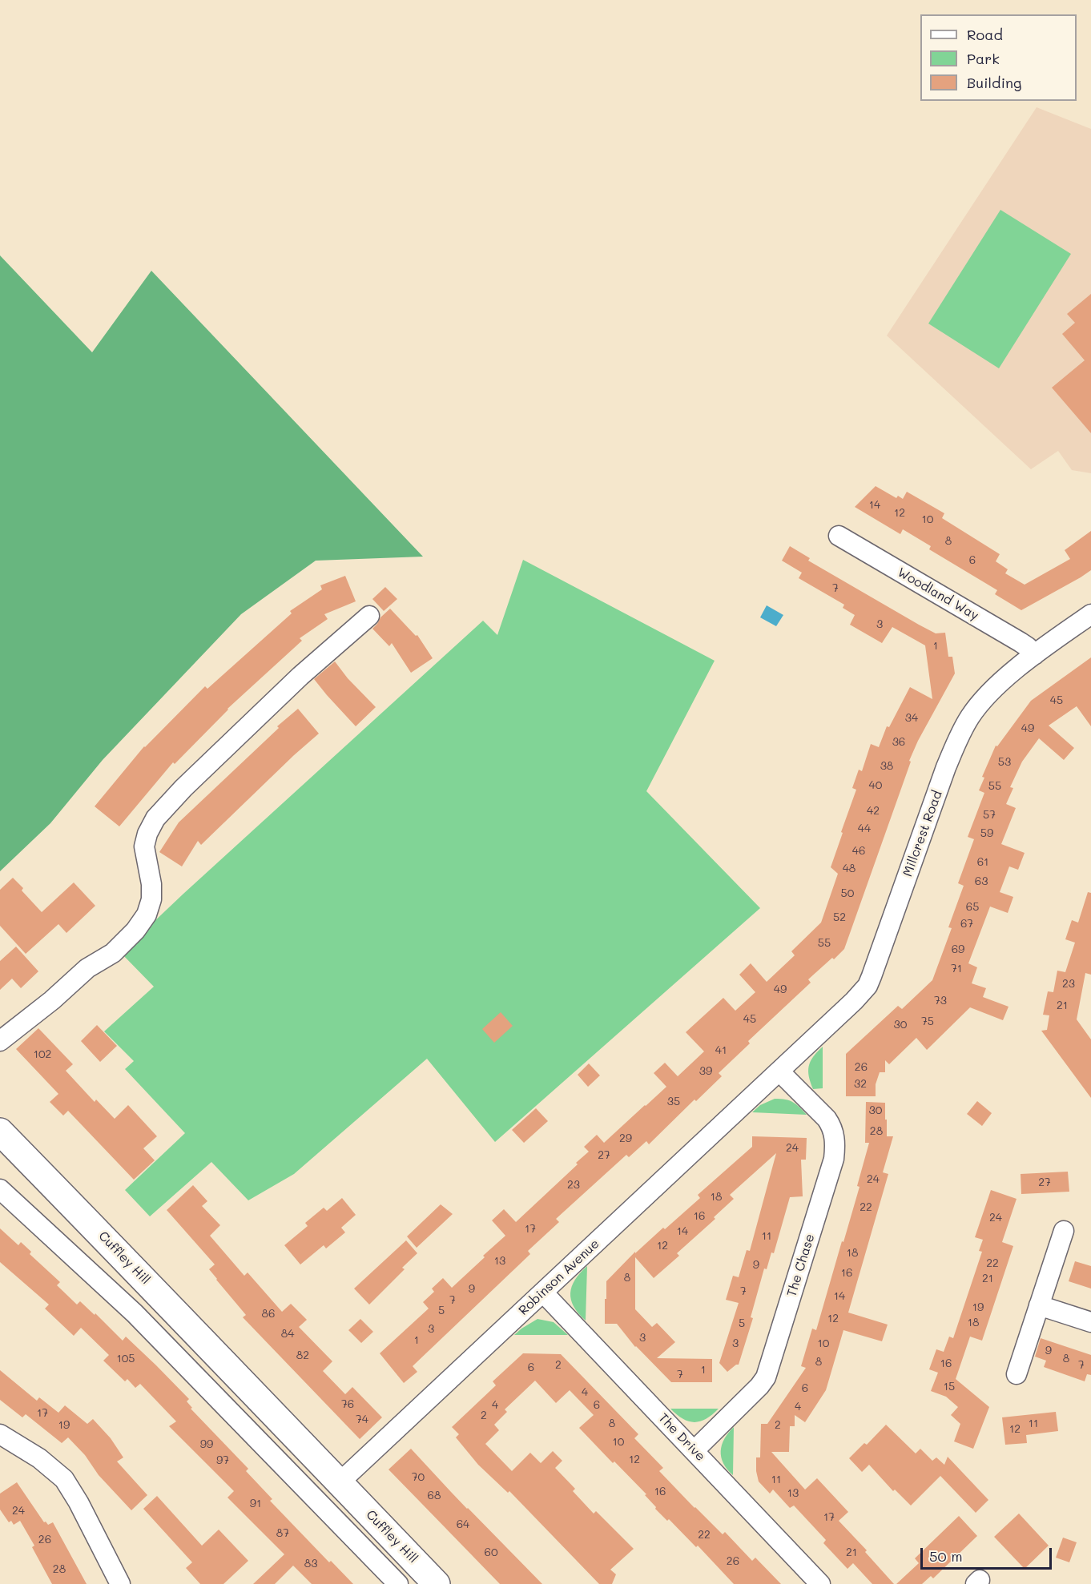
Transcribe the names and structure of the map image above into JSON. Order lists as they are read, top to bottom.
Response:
{
  "streets": {
    "main road": ["Cuffley Hill"],
    "street": [
      "Woodland Way",
      "Millcrest Road",
      "The Chase",
      "Robinson Avenue",
      "The Drive"
    ]
  },
  "crossings": [
    ["Woodland Way", "Millcrest Road"],
    ["Millcrest Road", "The Chase"],
    ["Millcrest Road", "Robinson Avenue"],
    ["Cuffley Hill", "Robinson Avenue"],
    ["The Chase", "Robinson Avenue"],
    ["The Chase", "The Drive"],
    ["Robinson Avenue", "The Drive"]
  ],
  "house_numbers": [
    "14",
    "12",
    "10",
    "8",
    "6",
    "7",
    "3",
    "1",
    "45",
    "34",
    "49",
    "36",
    "53",
    "38",
    "40",
    "55",
    "42",
    "57",
    "44",
    "59",
    "46",
    "61",
    "48",
    "63",
    "50",
    "65",
    "52",
    "67",
    "55",
    "69",
    "71",
    "23",
    "49",
    "73",
    "21",
    "45",
    "75",
    "30",
    "41",
    "102",
    "26",
    "39",
    "32",
    "35",
    "30",
    "28",
    "29",
    "24",
    "27",
    "24",
    "27",
    "23",
    "18",
    "22",
    "16",
    "24",
    "17",
    "14",
    "11",
    "12",
    "18",
    "13",
    "22",
    "9",
    "16",
    "8",
    "21",
    "9",
    "7",
    "14",
    "7",
    "19",
    "5",
    "86",
    "12",
    "18",
    "5",
    "3",
    "84",
    "3",
    "1",
    "3",
    "10",
    "9",
    "82",
    "105",
    "8",
    "8",
    "16",
    "2",
    "7",
    "6",
    "1",
    "7",
    "15",
    "6",
    "4",
    "76",
    "4",
    "6",
    "4",
    "17",
    "2",
    "74",
    "8",
    "11",
    "19",
    "2",
    "12",
    "10",
    "99",
    "12",
    "97",
    "70",
    "11",
    "16",
    "13",
    "68",
    "91",
    "24",
    "17",
    "64",
    "87",
    "22",
    "26",
    "60",
    "21",
    "26",
    "83",
    "28"
  ],
  "legend": ["Road", "Park", "Building"],
  "scale_bar": "50 m"
}
